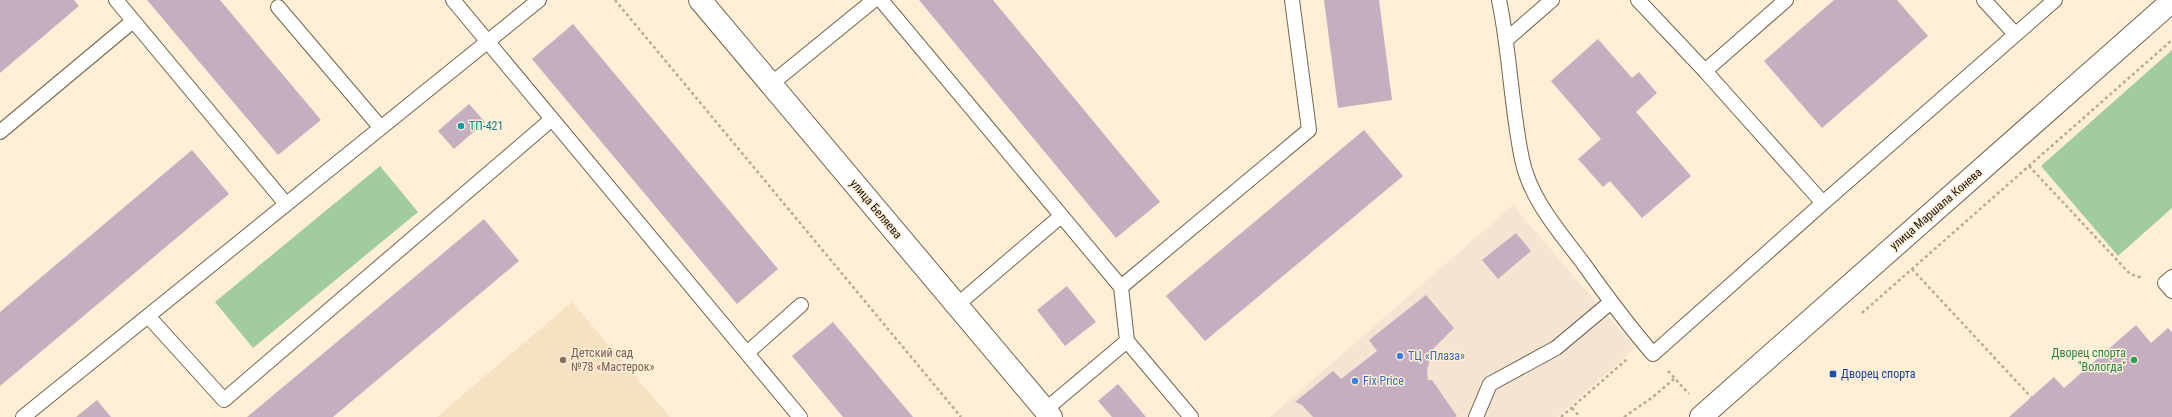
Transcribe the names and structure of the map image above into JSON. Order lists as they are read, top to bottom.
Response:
{
  "streets": {
    "main road": ["улица Беляева", "улица Маршала Конева"]
  },
  "places": {
    "other": [
      "ТП-421",
      "ТЦ «Плаза»",
      "Детский сад №78 «Мастерок»",
      "Дворец спорта \"Вологда\"",
      "Fix Price"
    ],
    "transit": ["Дворец спорта"]
  }
}
